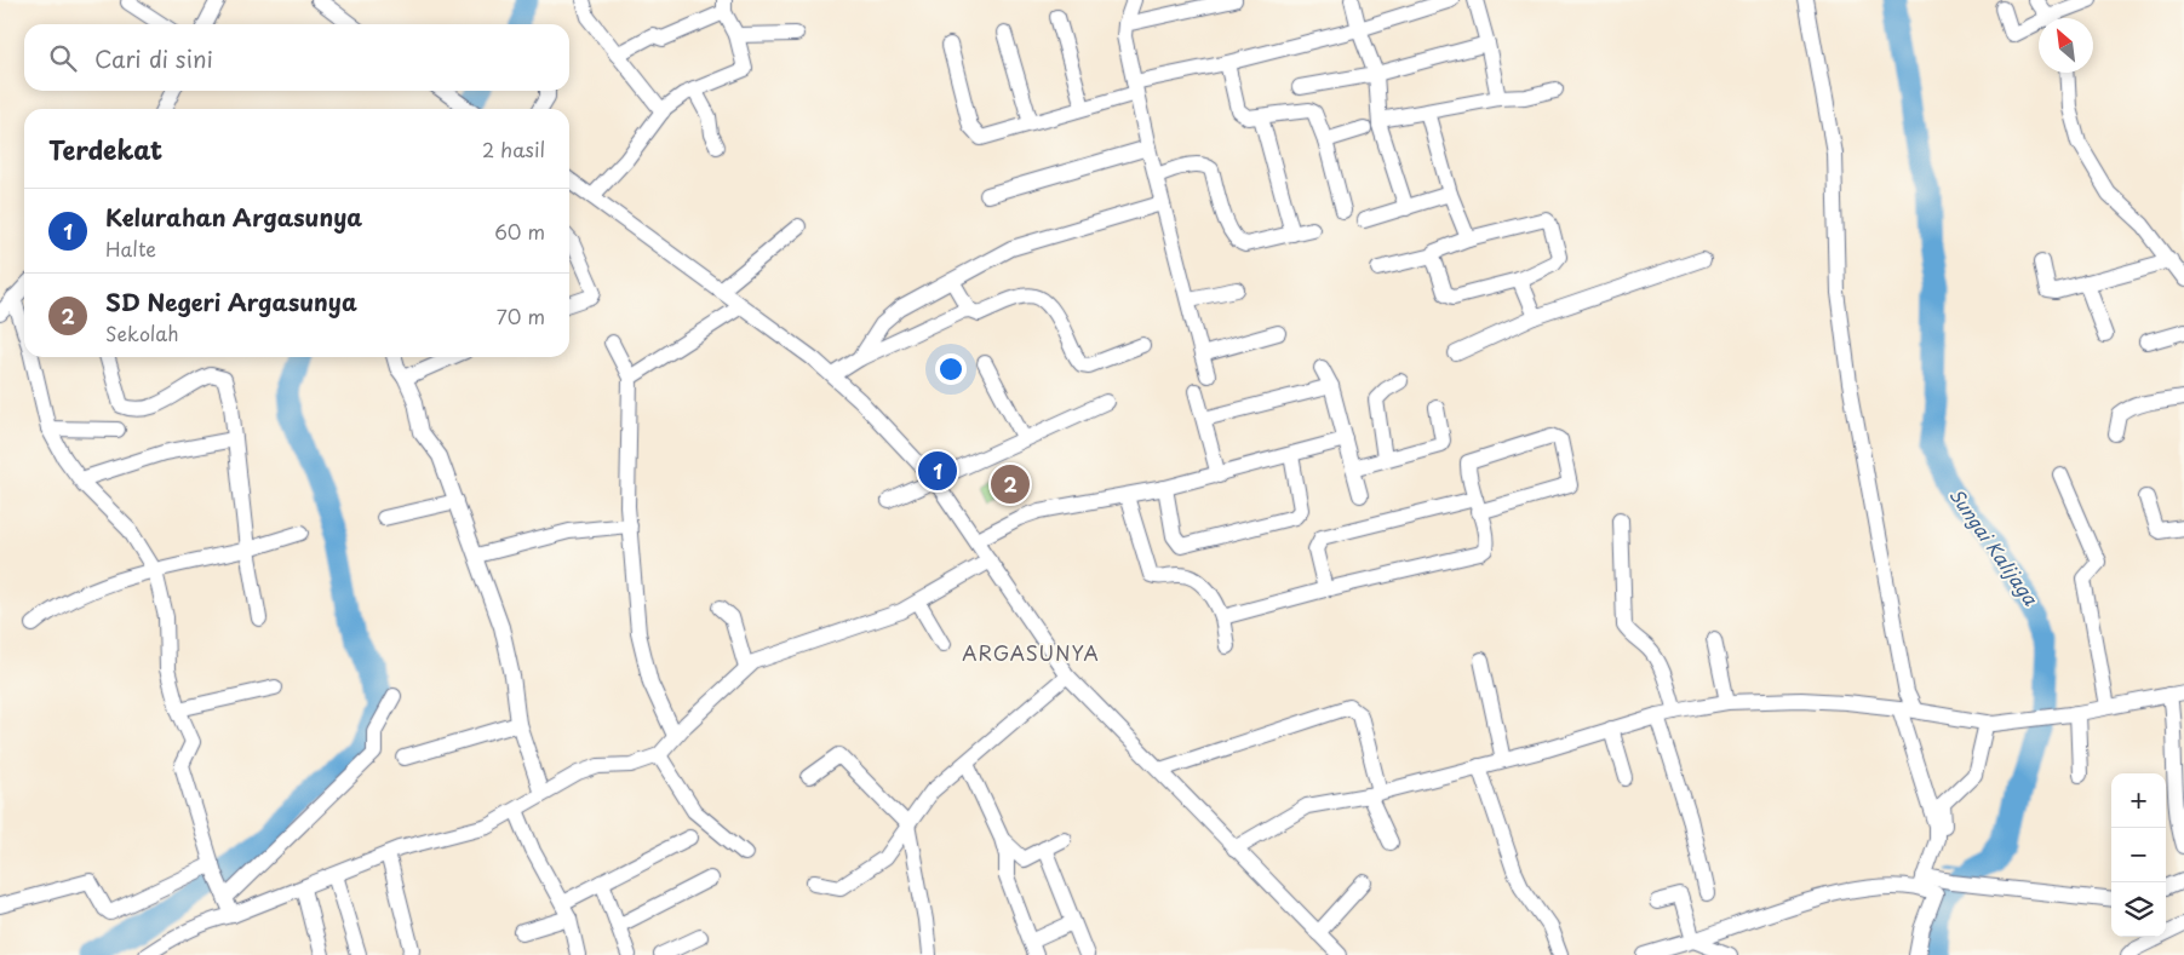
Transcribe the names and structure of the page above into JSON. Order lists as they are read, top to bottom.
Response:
{
  "districts": ["ARGASUNYA"],
  "water": ["Sungai Kalijaga"],
  "north": "top left",
  "page": {
    "search": "Cari di sini",
    "heading": ["Terdekat", "2 hasil"],
    "list": [
      {
        "mark": "1",
        "name": "Kelurahan Argasunya",
        "note": "Halte",
        "value": "60 m"
      },
      {
        "mark": "2",
        "name": "SD Negeri Argasunya",
        "note": "Sekolah",
        "value": "70 m"
      }
    ],
    "pins": ["1", "2"],
    "map_buttons": ["+", "−"]
  }
}
